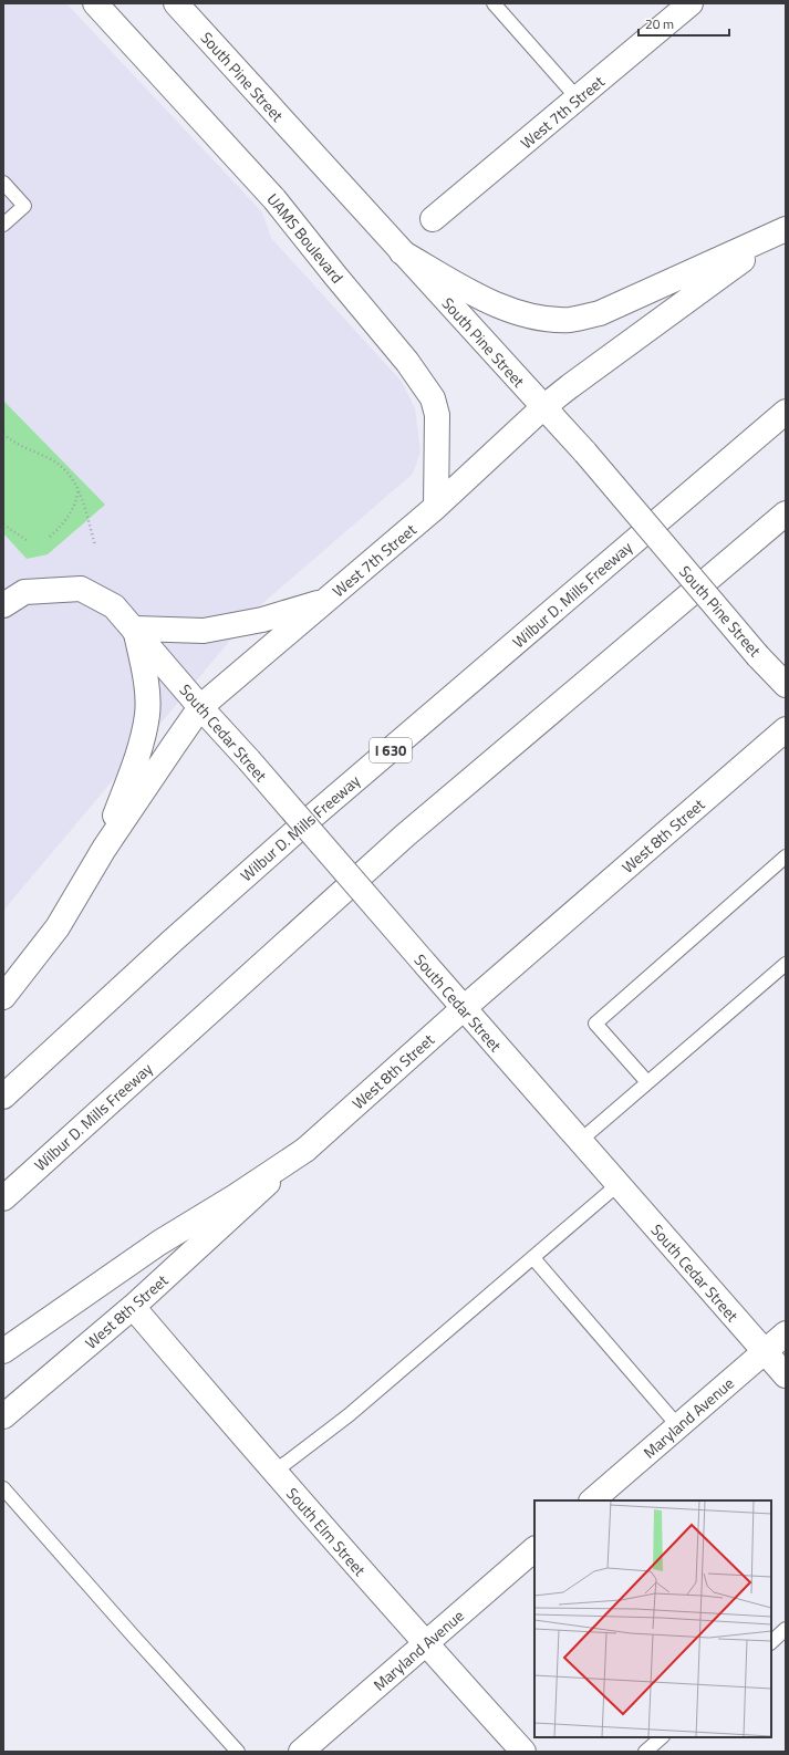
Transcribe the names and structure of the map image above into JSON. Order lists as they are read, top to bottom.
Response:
{
  "streets": {
    "main road": [
      "South Pine Street",
      "West 7th Street",
      "UAMS Boulevard",
      "Wilbur D. Mills Freeway",
      "South Cedar Street",
      "I 630",
      "West 8th Street",
      "Maryland Avenue",
      "South Elm Street"
    ]
  },
  "crossings": [
    ["South Pine Street", "West 7th Street"],
    ["West 7th Street", "UAMS Boulevard"],
    ["West 7th Street", "South Cedar Street"],
    ["South Cedar Street", "West 8th Street"],
    ["South Cedar Street", "Maryland Avenue"],
    ["West 8th Street", "South Elm Street"],
    ["Maryland Avenue", "South Elm Street"]
  ],
  "scale_bar": "20 m"
}
